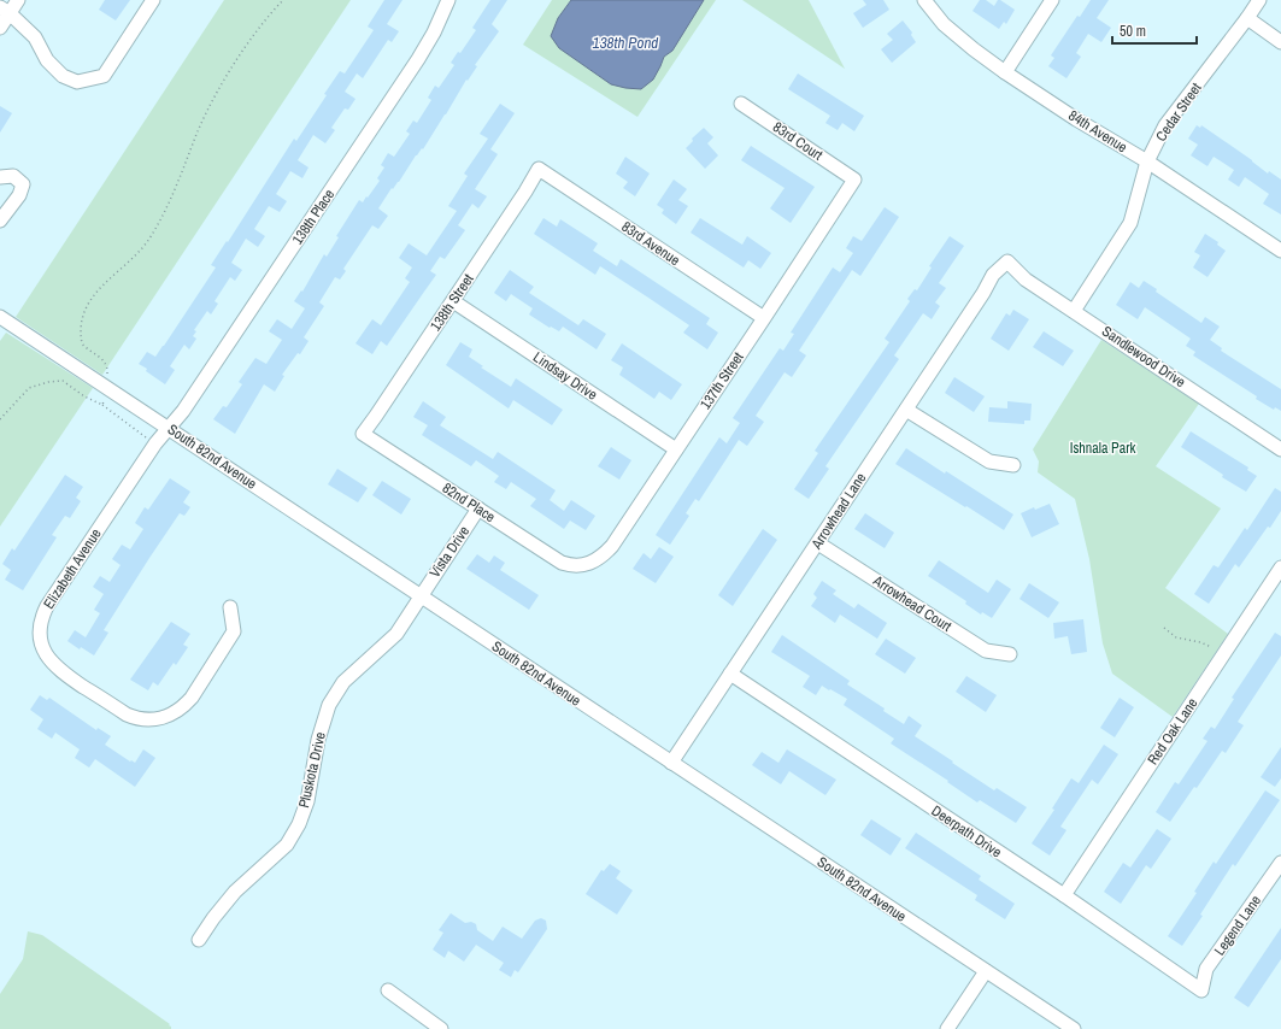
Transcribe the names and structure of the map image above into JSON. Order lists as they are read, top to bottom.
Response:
{
  "streets": {
    "street": [
      "Cedar Street",
      "84th Avenue",
      "83rd Court",
      "138th Place",
      "83rd Avenue",
      "138th Street",
      "Sandlewood Drive",
      "Lindsay Drive",
      "137th Street",
      "South 82nd Avenue",
      "82nd Place",
      "Arrowhead Lane",
      "Vista Drive",
      "Elizabeth Avenue",
      "Arrowhead Court",
      "Red Oak Lane",
      "Pluskota Drive",
      "Deerpath Drive",
      "Legend Lane"
    ]
  },
  "crossings": [
    ["Cedar Street", "84th Avenue"],
    ["Cedar Street", "Sandlewood Drive"],
    ["83rd Court", "137th Street"],
    ["138th Place", "South 82nd Avenue"],
    ["138th Place", "Elizabeth Avenue"],
    ["83rd Avenue", "138th Street"],
    ["83rd Avenue", "137th Street"],
    ["138th Street", "Lindsay Drive"],
    ["138th Street", "82nd Place"],
    ["Sandlewood Drive", "Arrowhead Lane"],
    ["Lindsay Drive", "137th Street"],
    ["137th Street", "82nd Place"],
    ["South 82nd Avenue", "Arrowhead Lane"],
    ["South 82nd Avenue", "Vista Drive"],
    ["South 82nd Avenue", "Elizabeth Avenue"],
    ["South 82nd Avenue", "Pluskota Drive"],
    ["82nd Place", "Vista Drive"],
    ["Arrowhead Lane", "Arrowhead Court"],
    ["Arrowhead Lane", "Deerpath Drive"],
    ["Vista Drive", "Pluskota Drive"],
    ["Red Oak Lane", "Deerpath Drive"],
    ["Deerpath Drive", "Legend Lane"]
  ],
  "water": ["138th Pond"],
  "parks": ["Ishnala Park"],
  "scale_bar": "50 m"
}
